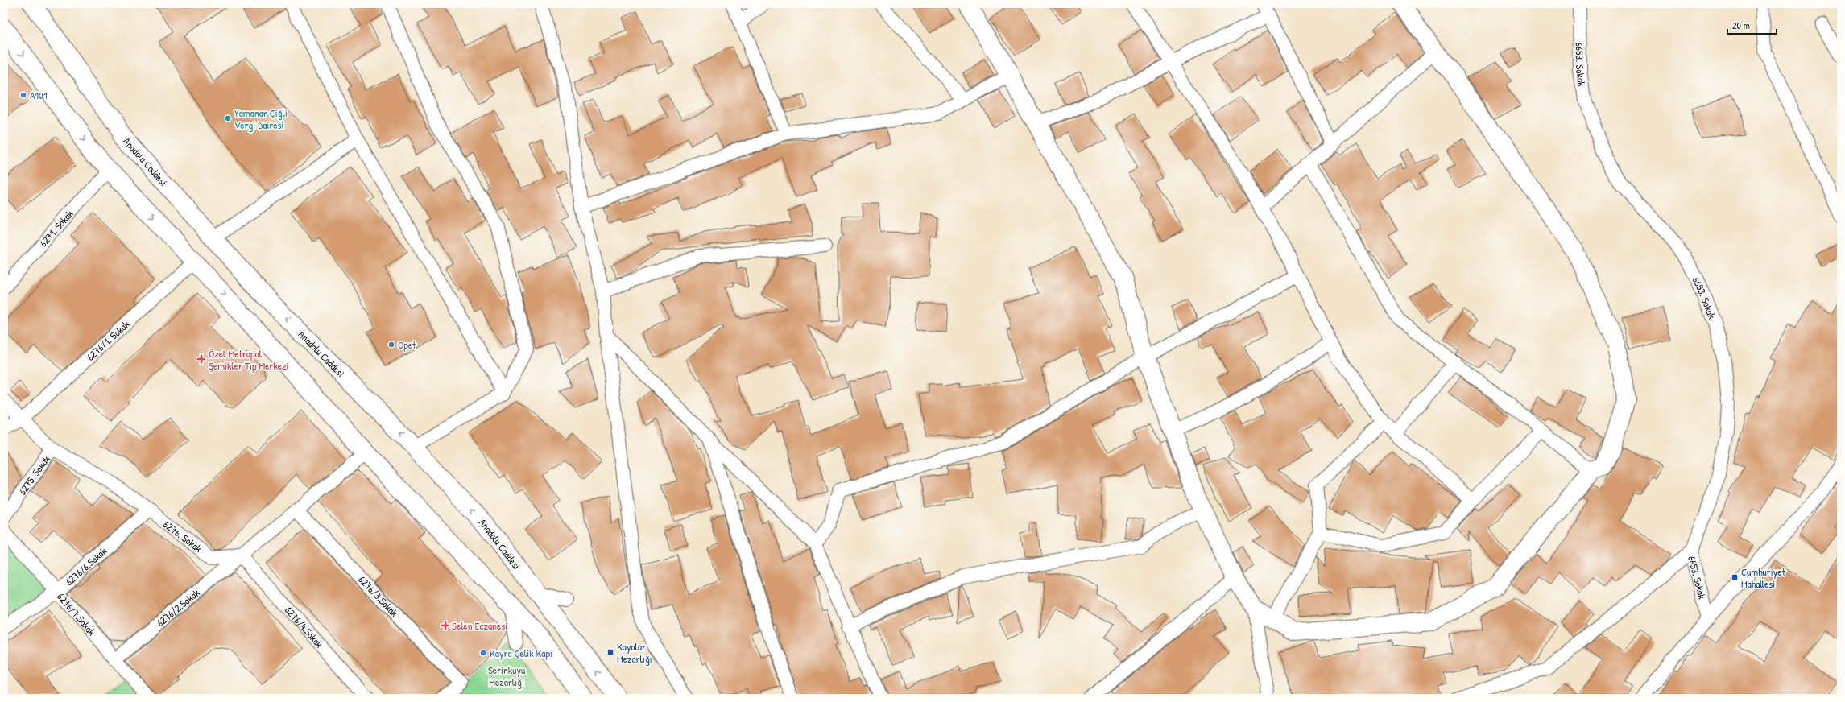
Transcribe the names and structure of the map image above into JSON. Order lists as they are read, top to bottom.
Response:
{
  "streets": {
    "main road": ["Anadolu Caddesi"],
    "street": [
      "6653. Sokak",
      "6271. Sokak",
      "6276/1. Sokak",
      "6275. Sokak",
      "6276. Sokak",
      "6276/6.Sokak",
      "6276/3.Sokak",
      "6276/2.Sokak",
      "6276/7.Sokak",
      "6276/4.Sokak"
    ]
  },
  "crossings": [
    ["6276/1. Sokak", "6276. Sokak"],
    ["6275. Sokak", "6276. Sokak"],
    ["6276. Sokak", "6276/6.Sokak"],
    ["6276. Sokak", "6276/2.Sokak"],
    ["6276. Sokak", "6276/4.Sokak"],
    ["6276/6.Sokak", "6276/7.Sokak"],
    ["6276/2.Sokak", "6276/7.Sokak"],
    ["6276/2.Sokak", "6276/4.Sokak"]
  ],
  "parks": ["Serinkuyu Mezarlığı"],
  "places": {
    "other": [
      "A101",
      "Yamanar Çiğli Vergi Dairesi",
      "Opet",
      "Kayra Çelik Kapı"
    ],
    "health": ["Özel Metropol Şemikler Tıp Merkezi", "Selen Eczanesi"],
    "transit": ["Cumhuriyet Mahallesi", "Kayalar Mezarlığı"]
  },
  "scale_bar": "20 m"
}
